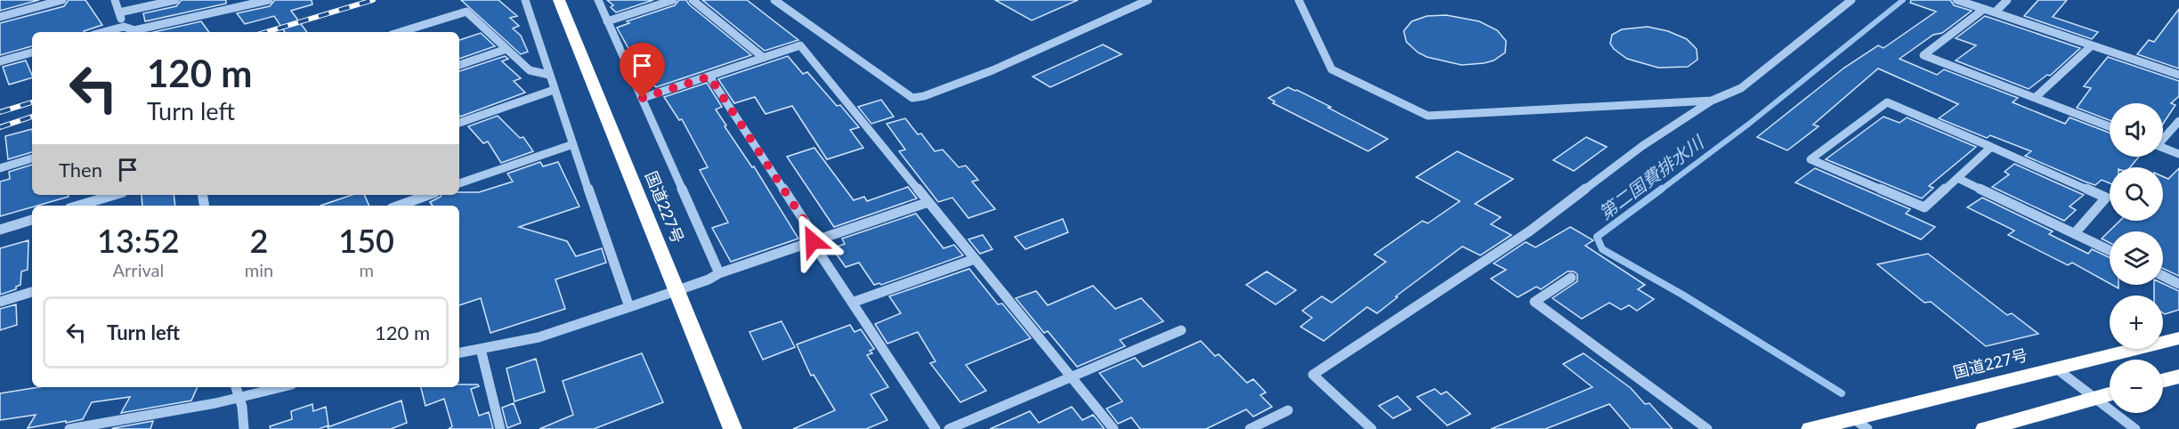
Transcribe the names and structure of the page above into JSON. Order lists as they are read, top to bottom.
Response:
{
  "streets": {
    "highway": ["国道227号"]
  },
  "water": ["第二国費排水川"],
  "page": {
    "turn": ["120 m", "Turn left"],
    "map_buttons": ["+", "−"],
    "then": "Then",
    "eta": [
      "13:52",
      "Arrival",
      "2",
      "min",
      "150",
      "m"
    ],
    "list": [
      {
        "name": "Turn left",
        "value": "120 m"
      }
    ]
  }
}
